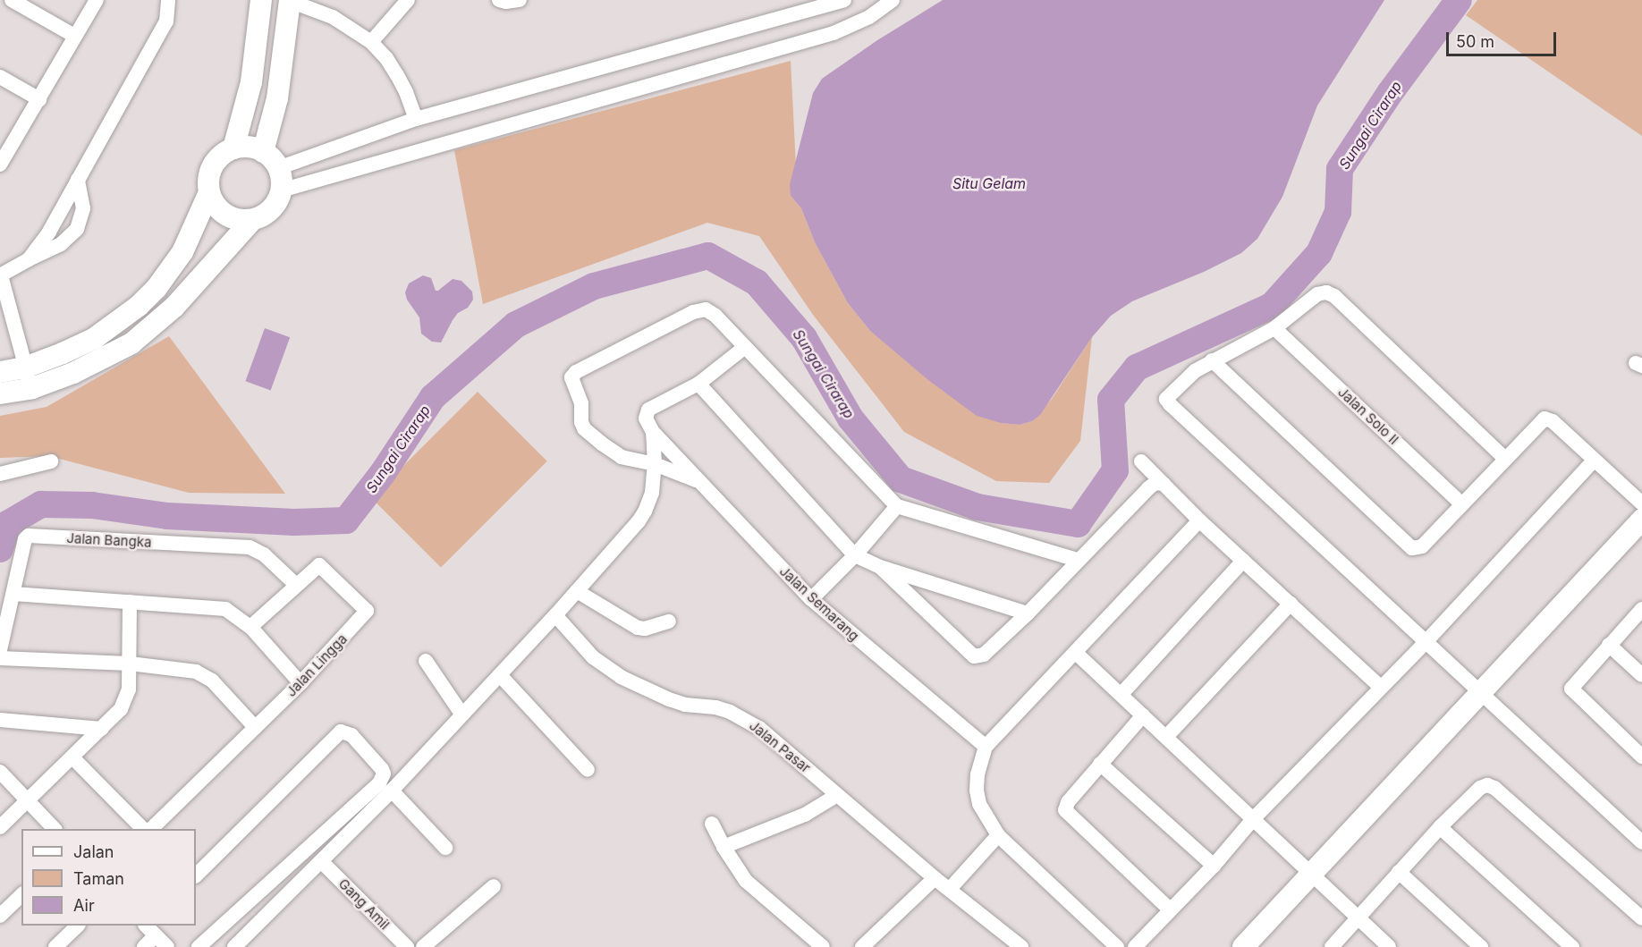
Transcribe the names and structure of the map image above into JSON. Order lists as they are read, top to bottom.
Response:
{
  "streets": {
    "street": [
      "Jalan Solo II",
      "Jalan Bangka",
      "Jalan Semarang",
      "Jalan Lingga",
      "Jalan Pasar",
      "Gang Amil"
    ]
  },
  "crossings": [
    ["Jalan Bangka", "Jalan Lingga"]
  ],
  "water": ["Sungai Cirarap", "Situ Gelam"],
  "legend": ["Jalan", "Taman", "Air"],
  "scale_bar": "50 m"
}
